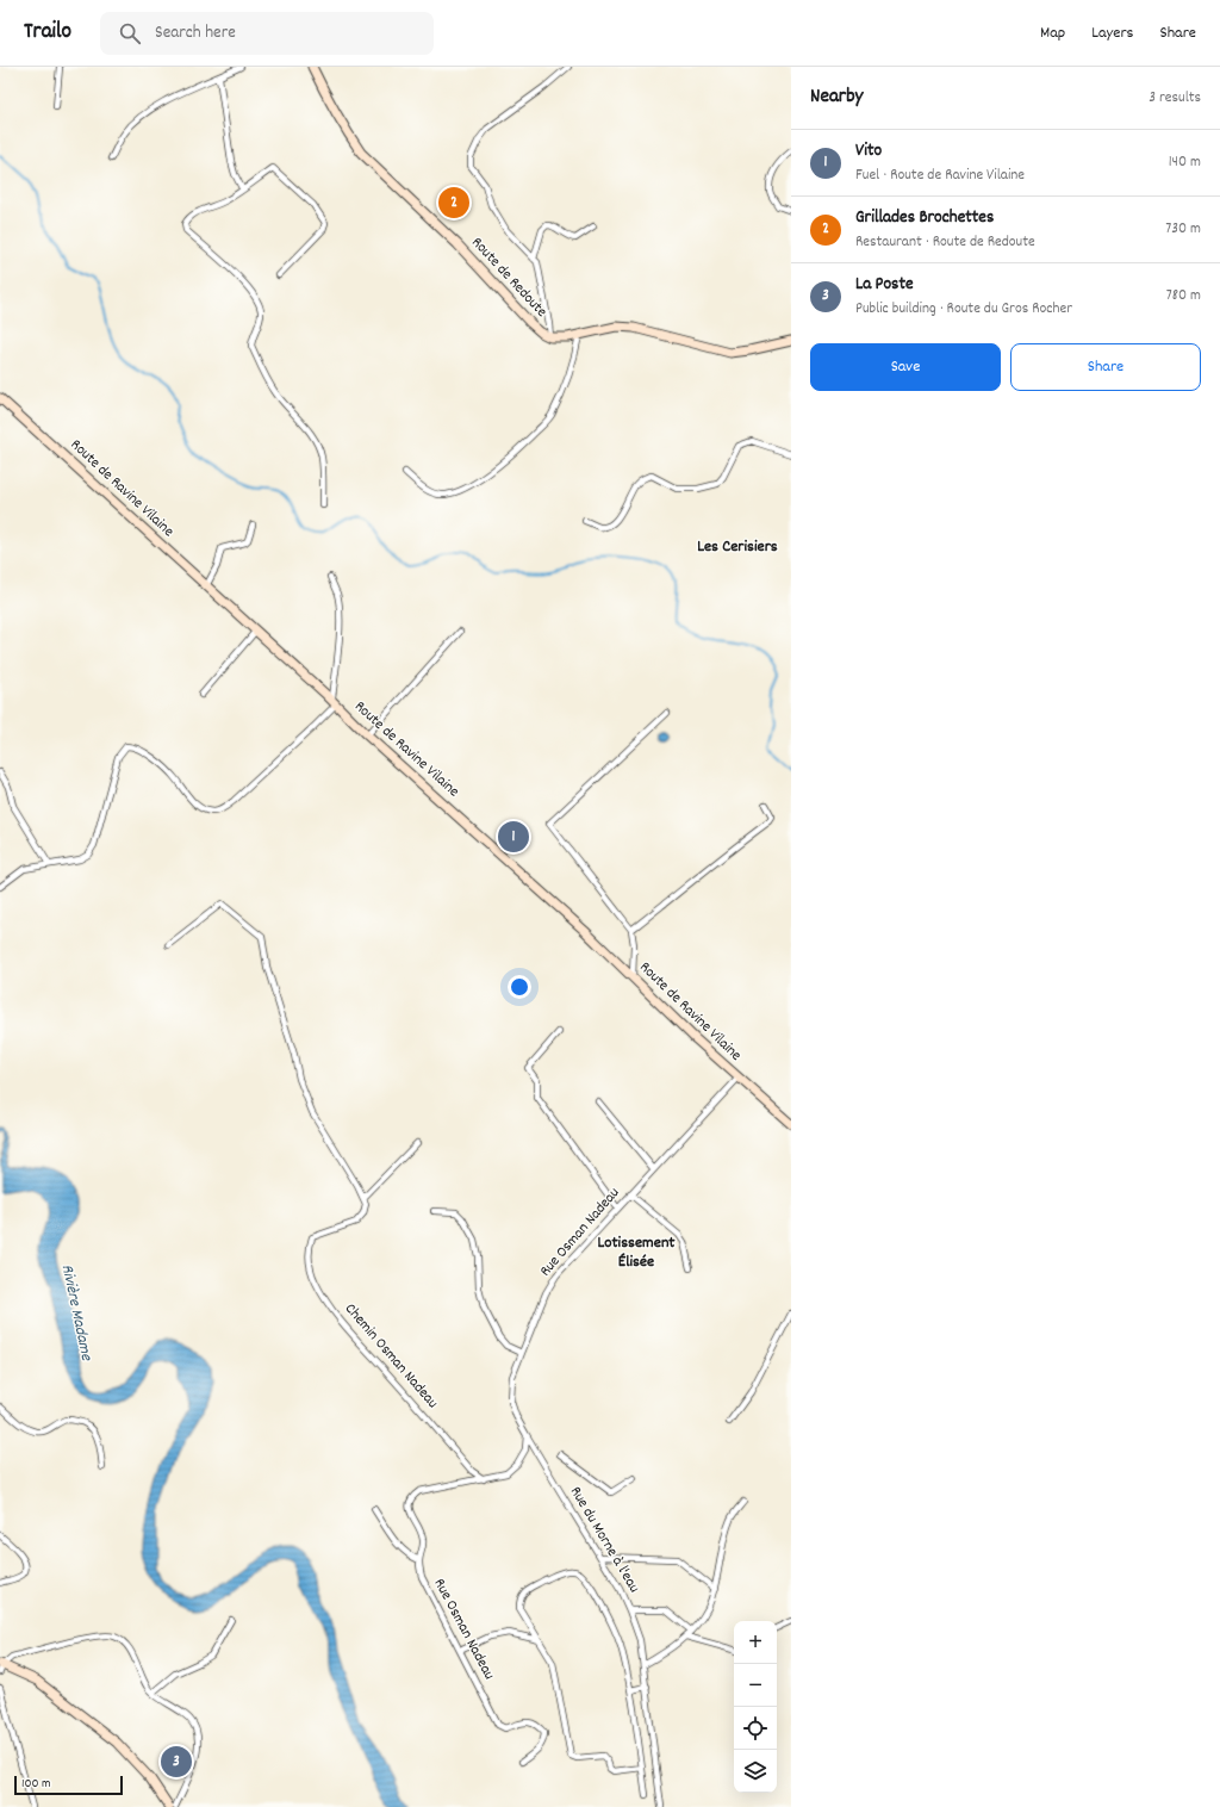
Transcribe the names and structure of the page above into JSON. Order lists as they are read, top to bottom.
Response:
{
  "streets": {
    "main road": ["Route de Redoute", "Route de Ravine Vilaine"],
    "street": ["Rue Osman Nadeau", "Chemin Osman Nadeau", "Rue du Morne à l'eau"]
  },
  "crossings": [
    ["Route de Ravine Vilaine", "Rue Osman Nadeau"],
    ["Rue Osman Nadeau", "Chemin Osman Nadeau"],
    ["Rue Osman Nadeau", "Rue du Morne à l'eau"]
  ],
  "districts": ["Les Cerisiers", "Lotissement Élisée"],
  "water": ["Rivière Madame"],
  "scale_bar": "100 m",
  "page": {
    "header": "Trailo",
    "search": "Search here",
    "nav": ["Map", "Layers", "Share"],
    "heading": ["Nearby", "3 results"],
    "list": [
      {
        "mark": "1",
        "name": "Vito",
        "note": "Fuel · Route de Ravine Vilaine",
        "value": "140 m"
      },
      {
        "mark": "2",
        "name": "Grillades Brochettes",
        "note": "Restaurant · Route de Redoute",
        "value": "730 m"
      },
      {
        "mark": "3",
        "name": "La Poste",
        "note": "Public building · Route du Gros Rocher",
        "value": "780 m"
      }
    ],
    "pins": ["2", "1", "3"],
    "buttons": ["Save", "Share"],
    "map_buttons": ["+", "−"],
    "scale": "100 m"
  }
}
